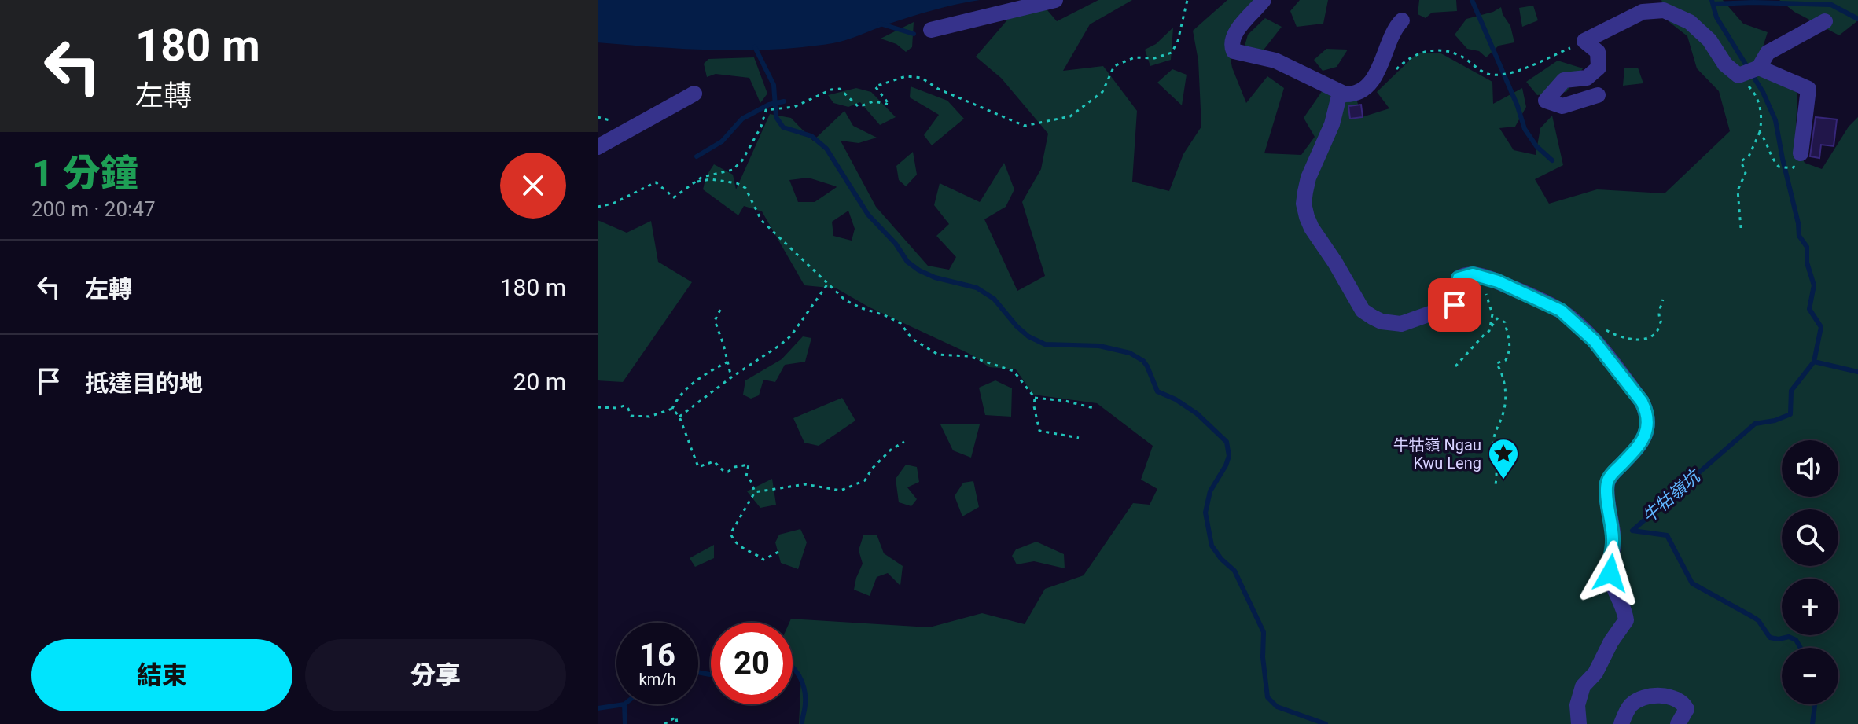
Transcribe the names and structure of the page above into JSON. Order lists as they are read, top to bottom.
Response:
{
  "water": ["牛牯嶺坑"],
  "places": {
    "place": ["牛牯嶺 Ngau Kwu Leng"]
  },
  "page": {
    "turn": ["180 m", "左轉"],
    "heading": ["1 分鐘", "200 m · 20:47"],
    "list": [
      {
        "name": "左轉",
        "value": "180 m"
      },
      {
        "name": "抵達目的地",
        "value": "20 m"
      }
    ],
    "map_buttons": ["+", "−"],
    "speed": "16 km/h",
    "limit": "20",
    "buttons": ["結束", "分享"]
  }
}
